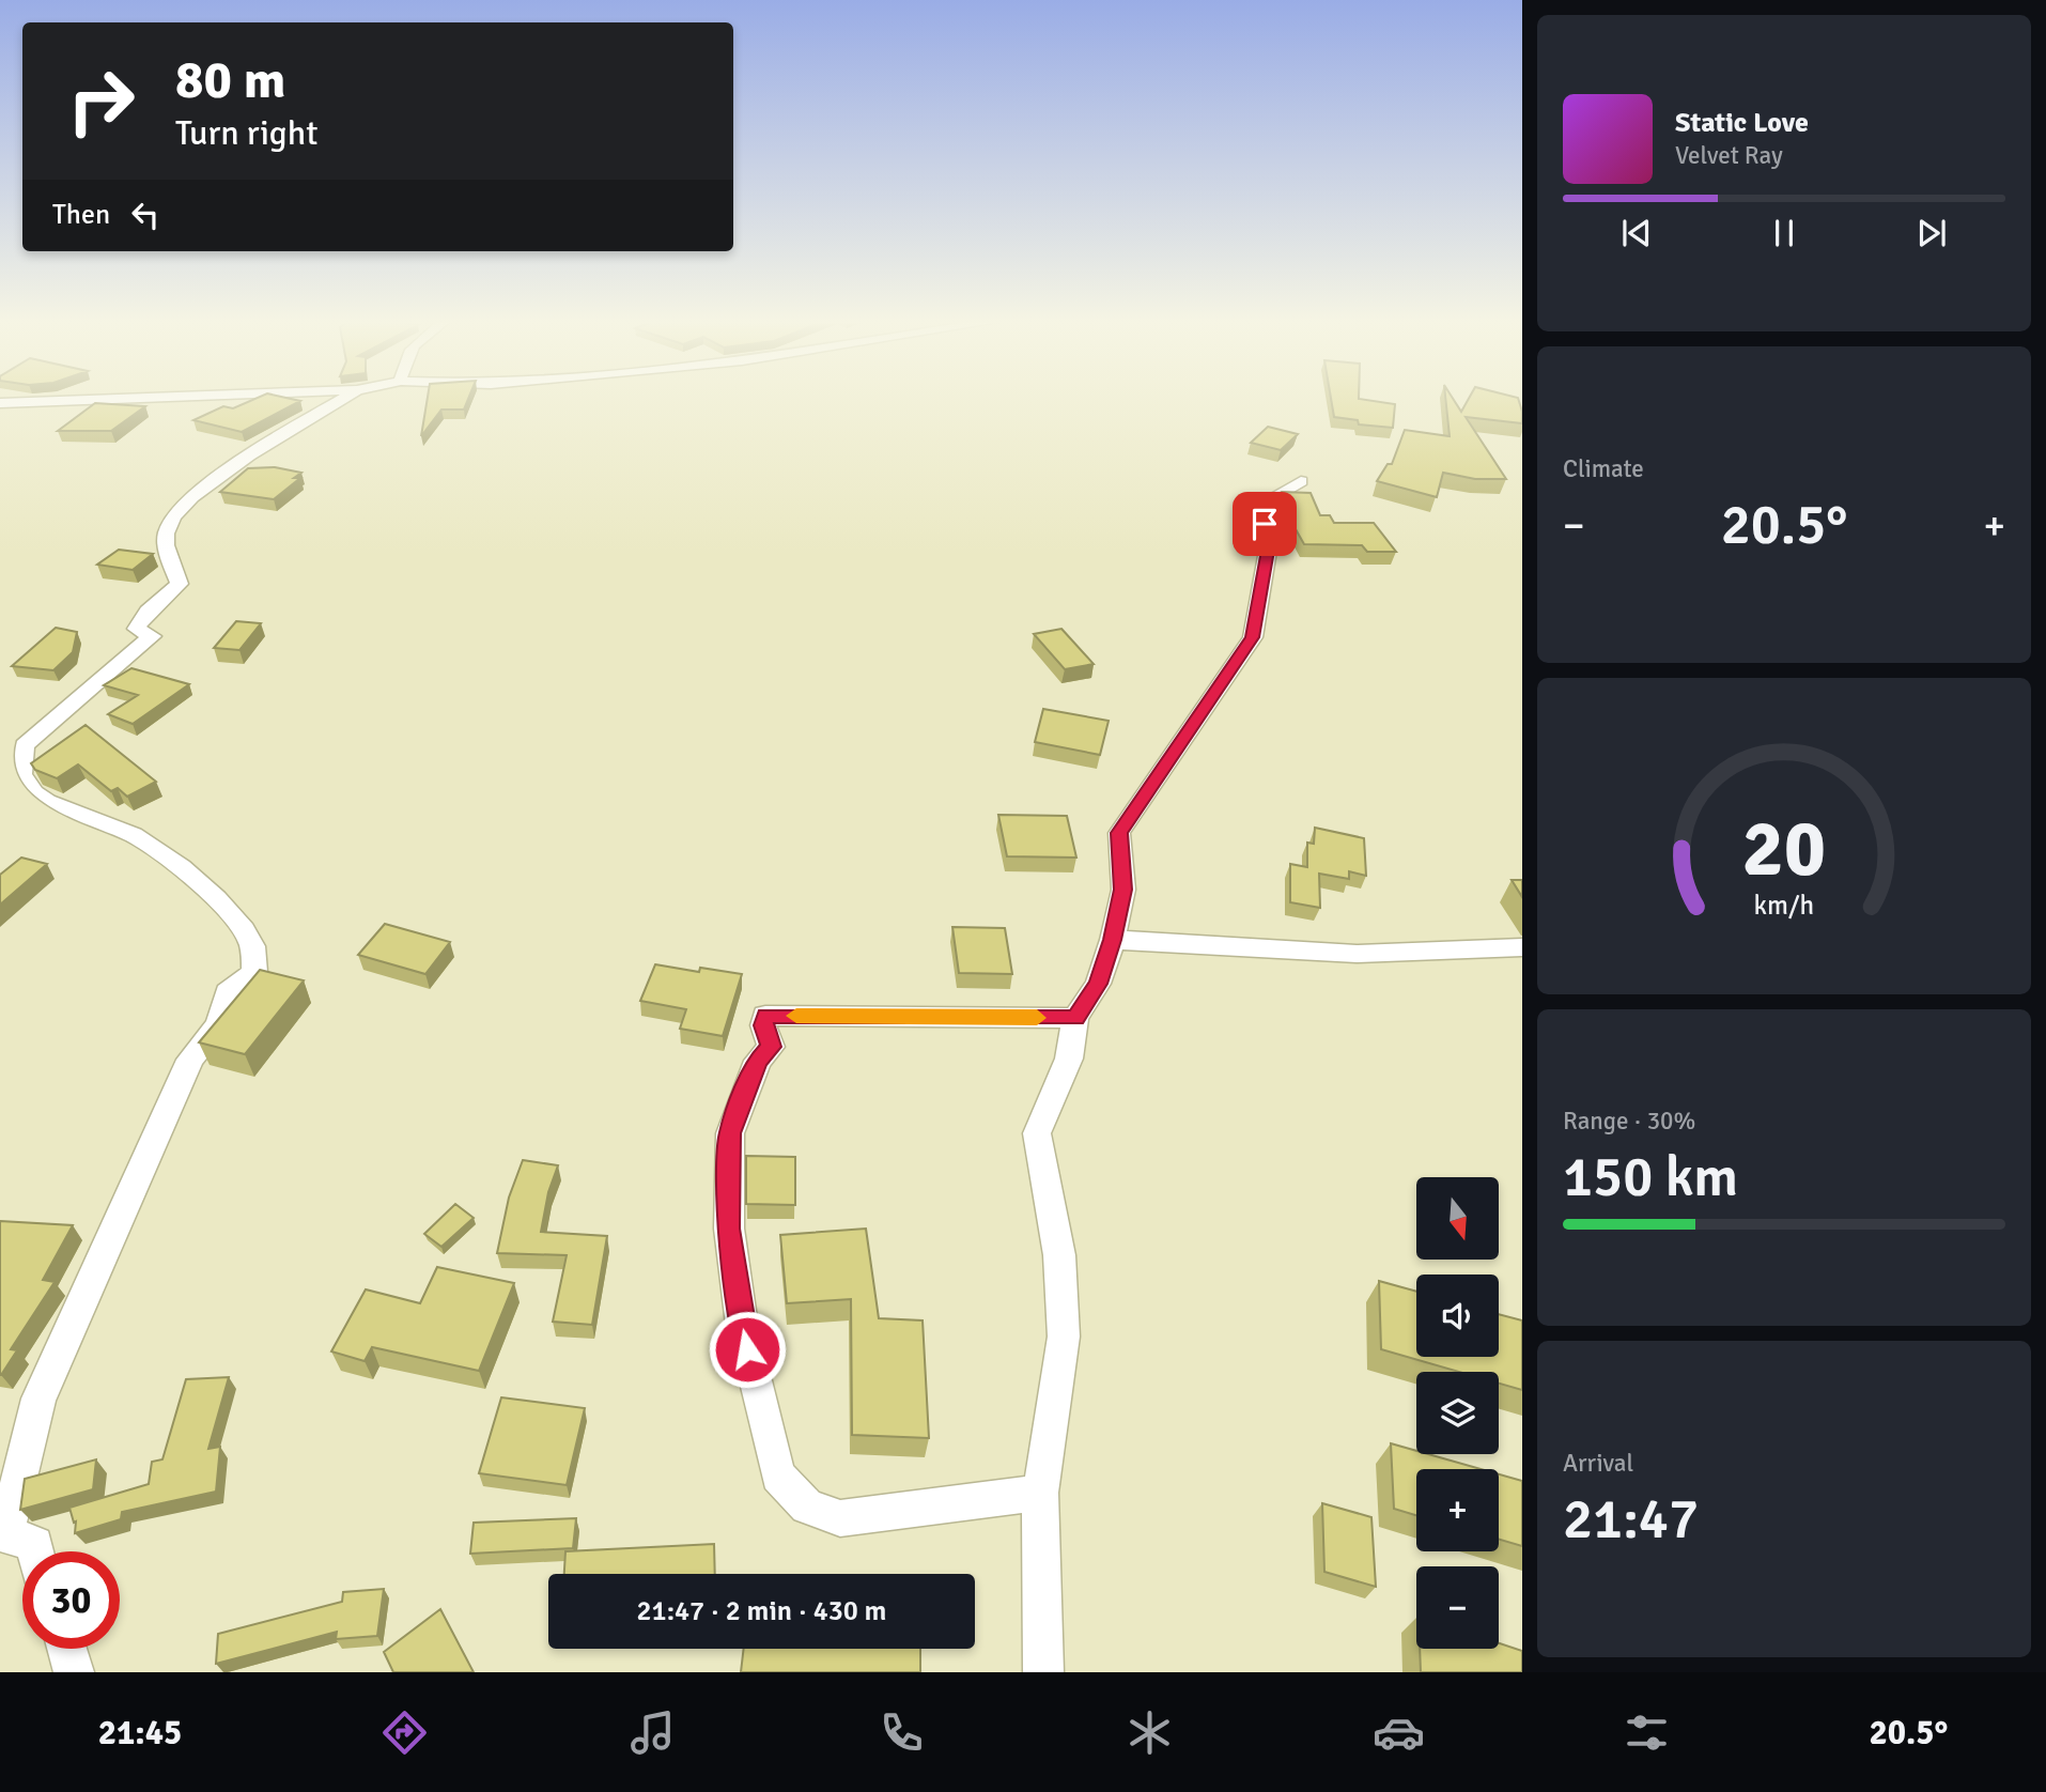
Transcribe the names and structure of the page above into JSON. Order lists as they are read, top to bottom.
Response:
{
  "north": "bottom",
  "page": {
    "turn": ["80 m", "Turn right"],
    "song": ["Static Love", "Velvet Ray"],
    "then": "Then",
    "tile": [
      "Climate",
      ["Range · 30%", "150 km"],
      ["Arrival", "21:47"]
    ],
    "heat": ["−", "20.5°", "+"],
    "map_buttons": ["+", "−"],
    "limit": "30",
    "trip": "21:47 · 2 min · 430 m",
    "tabs": ["21:45", "20.5°"],
    "gauge": ["20", "km/h"]
  }
}
